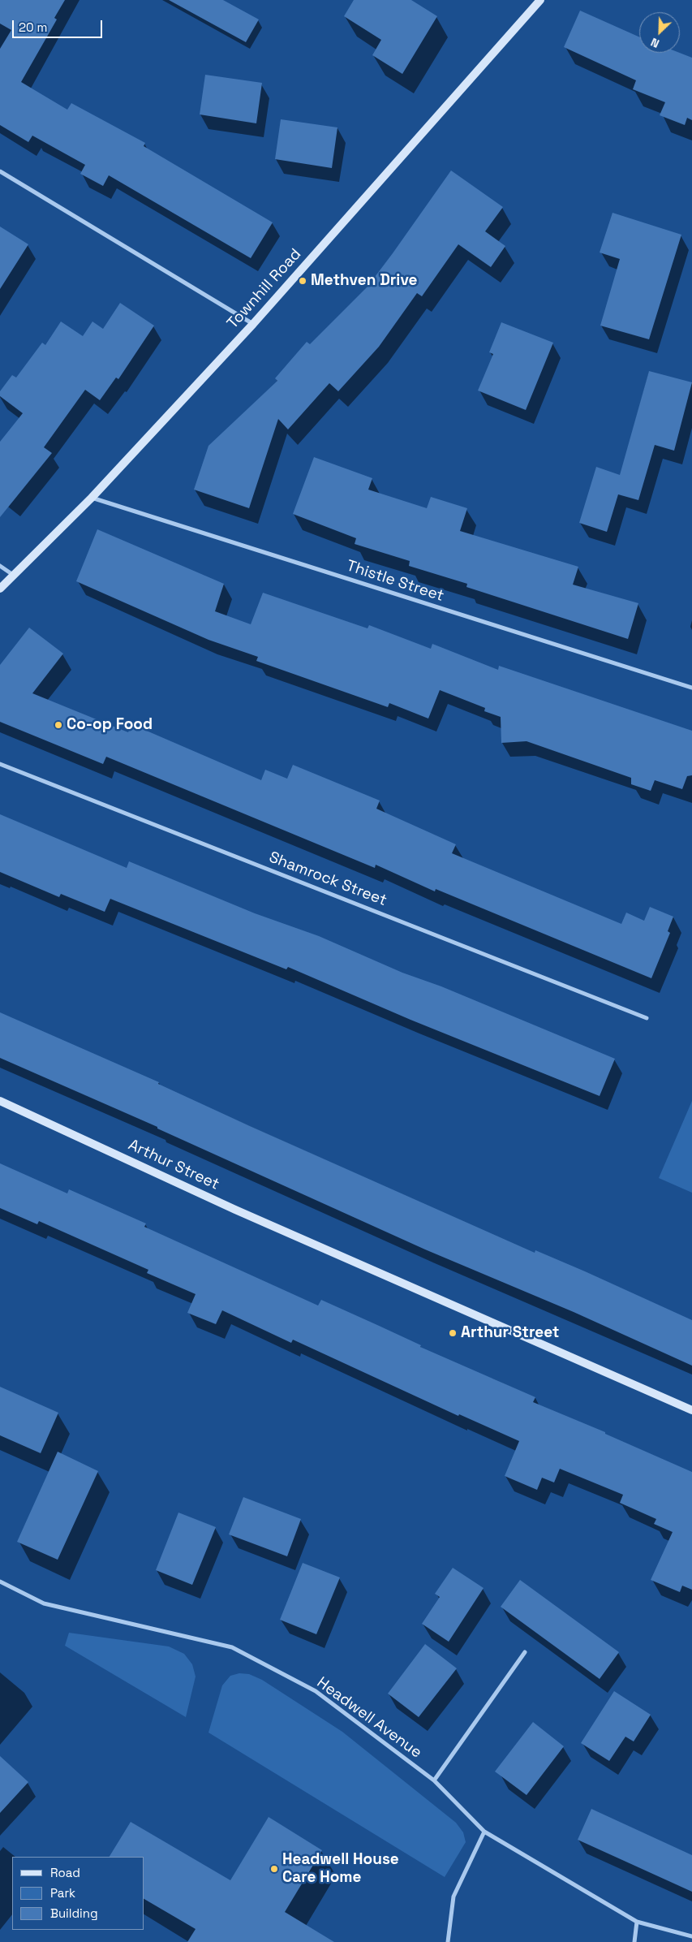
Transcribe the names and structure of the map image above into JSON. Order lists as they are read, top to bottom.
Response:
{
  "streets": {
    "street": [
      "Townhill Road",
      "Thistle Street",
      "Shamrock Street",
      "Arthur Street",
      "Headwell Avenue"
    ]
  },
  "crossings": [
    ["Townhill Road", "Thistle Street"]
  ],
  "places": [
    "Methven Drive",
    "Co-op Food",
    "Arthur Street",
    "Headwell House Care Home"
  ],
  "legend": ["Road", "Park", "Building"],
  "scale_bar": "20 m",
  "north": "bottom left"
}
